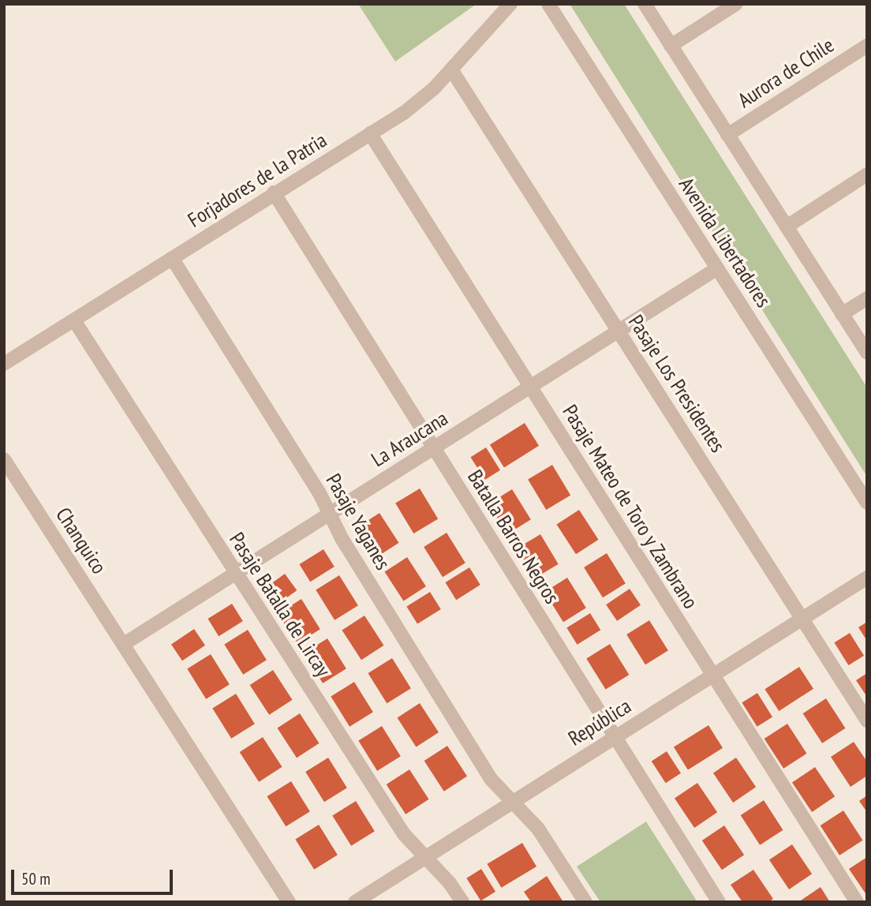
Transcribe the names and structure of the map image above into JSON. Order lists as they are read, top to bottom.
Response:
{
  "streets": {
    "street": [
      "Aurora de Chile",
      "Forjadores de la Patria",
      "Avenida Libertadores",
      "Pasaje Los Presidentes",
      "La Araucana",
      "Pasaje Mateo de Toro y Zambrano",
      "Pasaje Yaganes",
      "Batalla Barros Negros",
      "Chanquico",
      "Pasaje Batalla de Lircay",
      "República"
    ]
  },
  "crossings": [
    ["Forjadores de la Patria", "Pasaje Los Presidentes"],
    ["Forjadores de la Patria", "Pasaje Mateo de Toro y Zambrano"],
    ["Forjadores de la Patria", "Pasaje Yaganes"],
    ["Forjadores de la Patria", "Batalla Barros Negros"],
    ["Forjadores de la Patria", "Pasaje Batalla de Lircay"],
    ["Avenida Libertadores", "La Araucana"],
    ["Pasaje Los Presidentes", "La Araucana"],
    ["Pasaje Los Presidentes", "República"],
    ["La Araucana", "Pasaje Mateo de Toro y Zambrano"],
    ["La Araucana", "Pasaje Yaganes"],
    ["La Araucana", "Batalla Barros Negros"],
    ["La Araucana", "Chanquico"],
    ["La Araucana", "Pasaje Batalla de Lircay"],
    ["Pasaje Mateo de Toro y Zambrano", "República"],
    ["Pasaje Yaganes", "República"],
    ["Batalla Barros Negros", "República"],
    ["Pasaje Batalla de Lircay", "República"]
  ],
  "scale_bar": "50 m"
}
